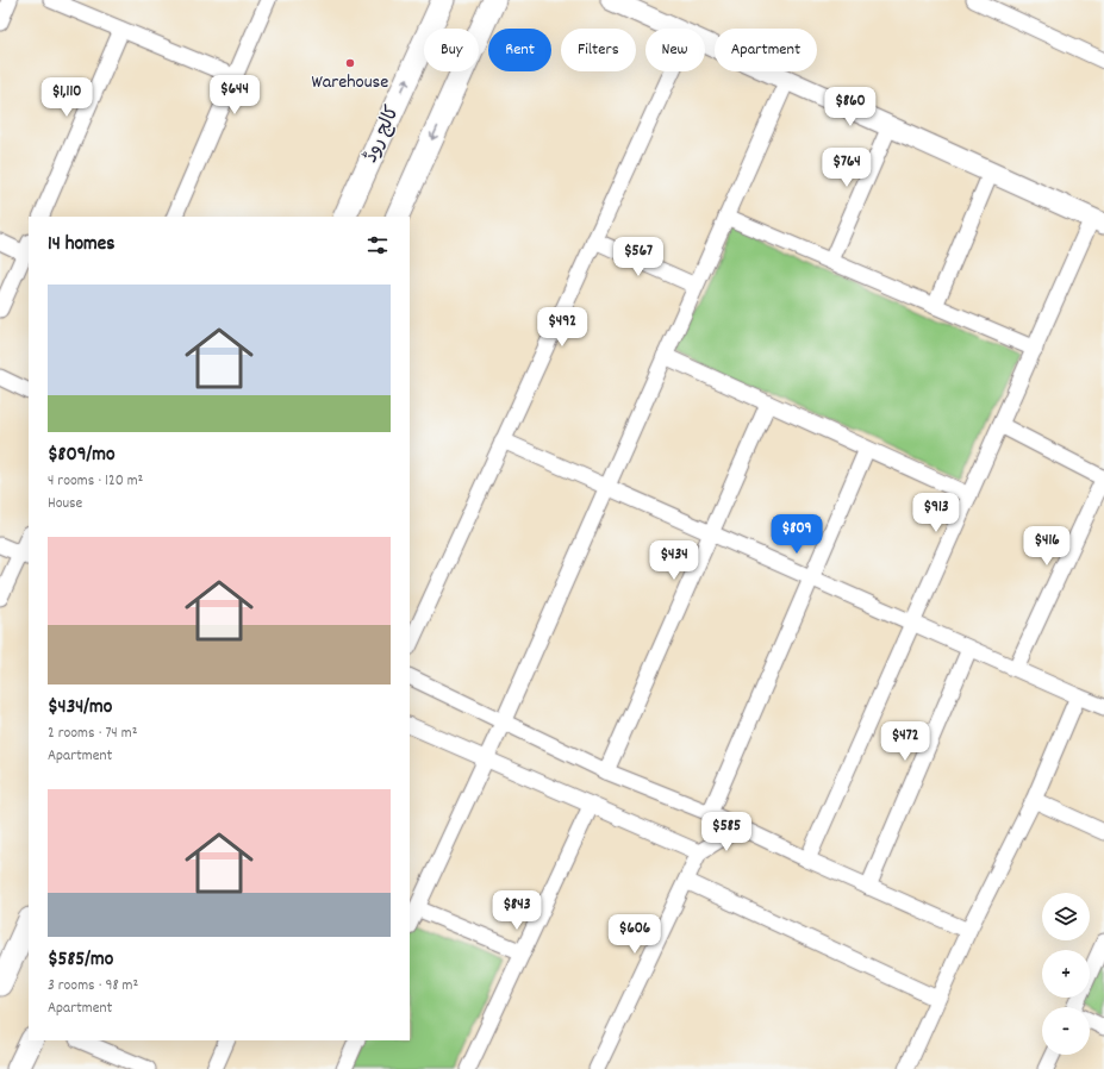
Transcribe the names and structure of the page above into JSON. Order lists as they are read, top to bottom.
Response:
{
  "streets": {
    "main road": ["کالج روڈ"]
  },
  "places": ["Warehouse"],
  "page": {
    "chip": [
      "Buy",
      "Rent",
      "Filters",
      "New",
      "Apartment"
    ],
    "price": [
      "$644",
      "$1,110",
      "$860",
      "$764",
      "$567",
      "$492",
      "$913",
      "$809",
      "$416",
      "$434",
      "$472",
      "$585",
      "$843",
      "$606"
    ],
    "heading": "14 homes",
    "list": [
      {
        "name": "$809/mo",
        "note": "4 rooms · 120 m² · House"
      },
      {
        "name": "$434/mo",
        "note": "2 rooms · 74 m² · Apartment"
      },
      {
        "name": "$585/mo",
        "note": "3 rooms · 98 m² · Apartment"
      }
    ],
    "map_buttons": ["+", "−"]
  }
}
